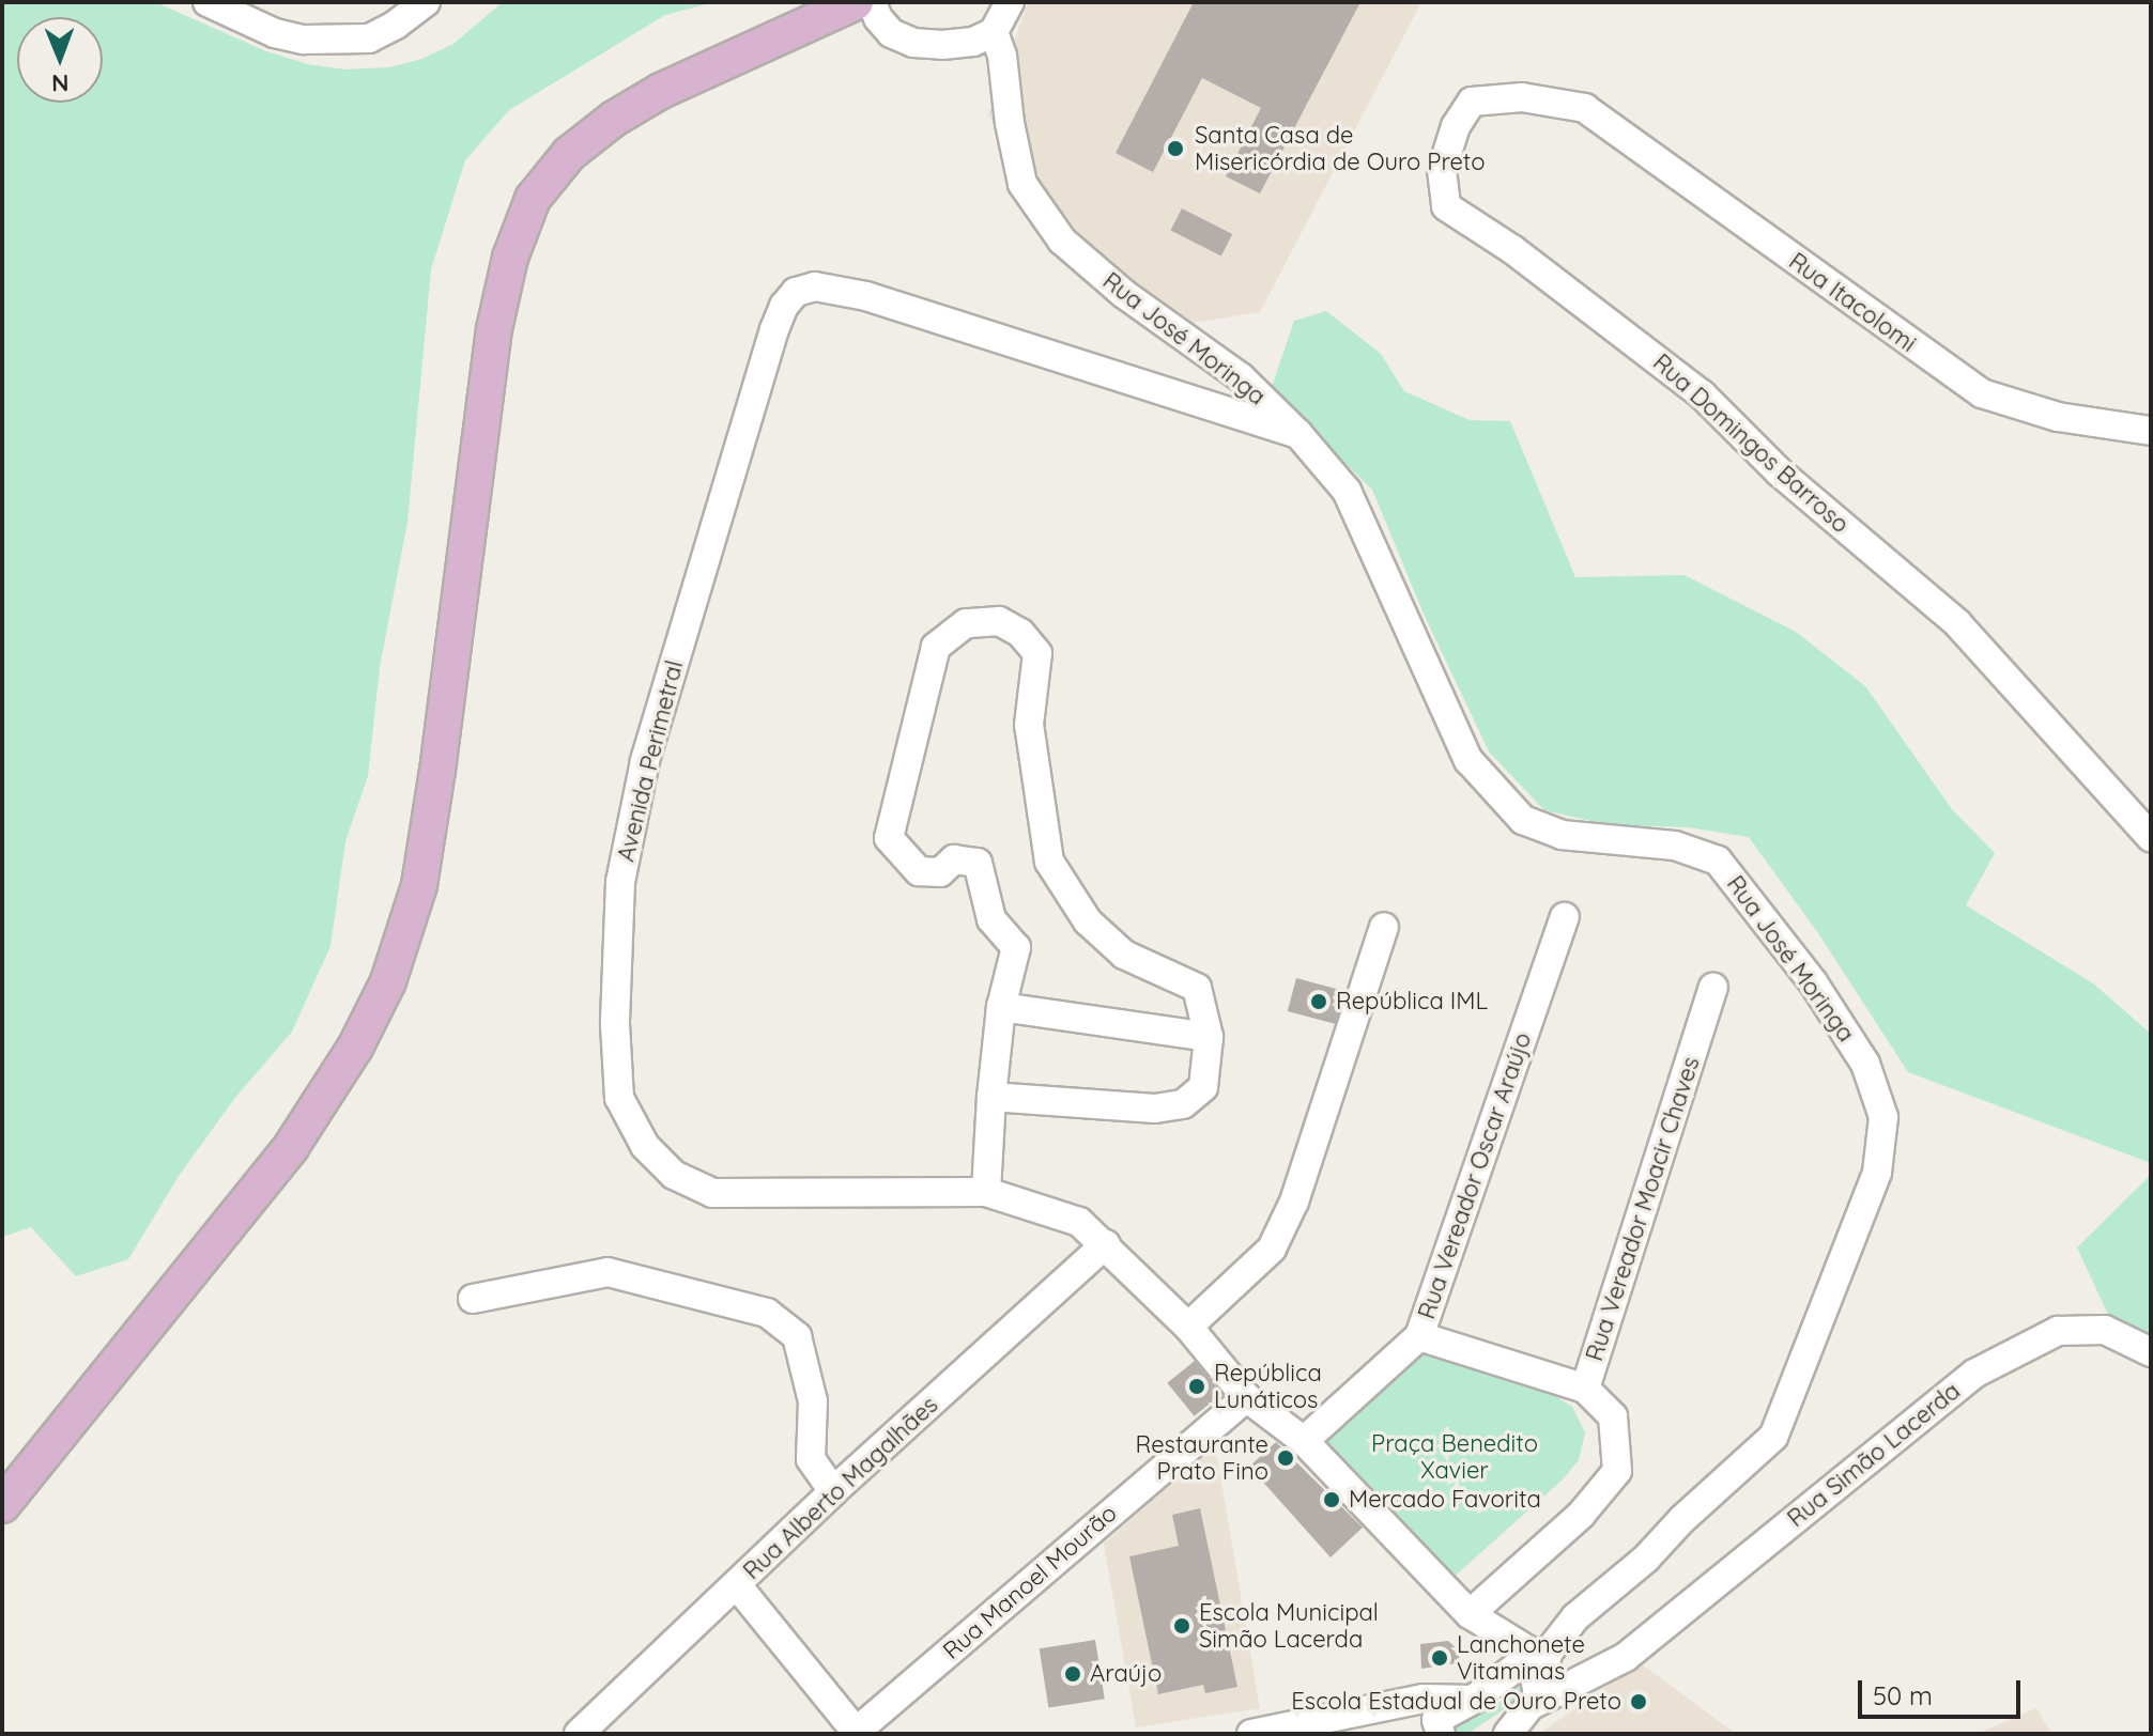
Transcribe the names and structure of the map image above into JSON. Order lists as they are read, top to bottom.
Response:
{
  "streets": {
    "street": [
      "Rua Itacolomi",
      "Rua José Moringa",
      "Rua Domingos Barroso",
      "Avenida Perimetral",
      "Rua Vereador Oscar Araújo",
      "Rua Vereador Moacir Chaves",
      "Rua Simão Lacerda",
      "Rua Alberto Magalhães",
      "Rua Manoel Mourão"
    ]
  },
  "crossings": [
    ["Rua Itacolomi", "Rua Domingos Barroso"],
    ["Rua José Moringa", "Avenida Perimetral"],
    ["Avenida Perimetral", "Rua Vereador Oscar Araújo"],
    ["Avenida Perimetral", "Rua Vereador Moacir Chaves"],
    ["Avenida Perimetral", "Rua Alberto Magalhães"],
    ["Avenida Perimetral", "Rua Manoel Mourão"]
  ],
  "parks": ["Praça Benedito Xavier"],
  "places": [
    "Santa Casa de Misericórdia de Ouro Preto",
    "República IML",
    "República Lunáticos",
    "Restaurante Prato Fino",
    "Mercado Favorita",
    "Escola Municipal Simão Lacerda",
    "Lanchonete Vitaminas",
    "Araújo",
    "Escola Estadual de Ouro Preto"
  ],
  "scale_bar": "50 m",
  "north": "bottom"
}
